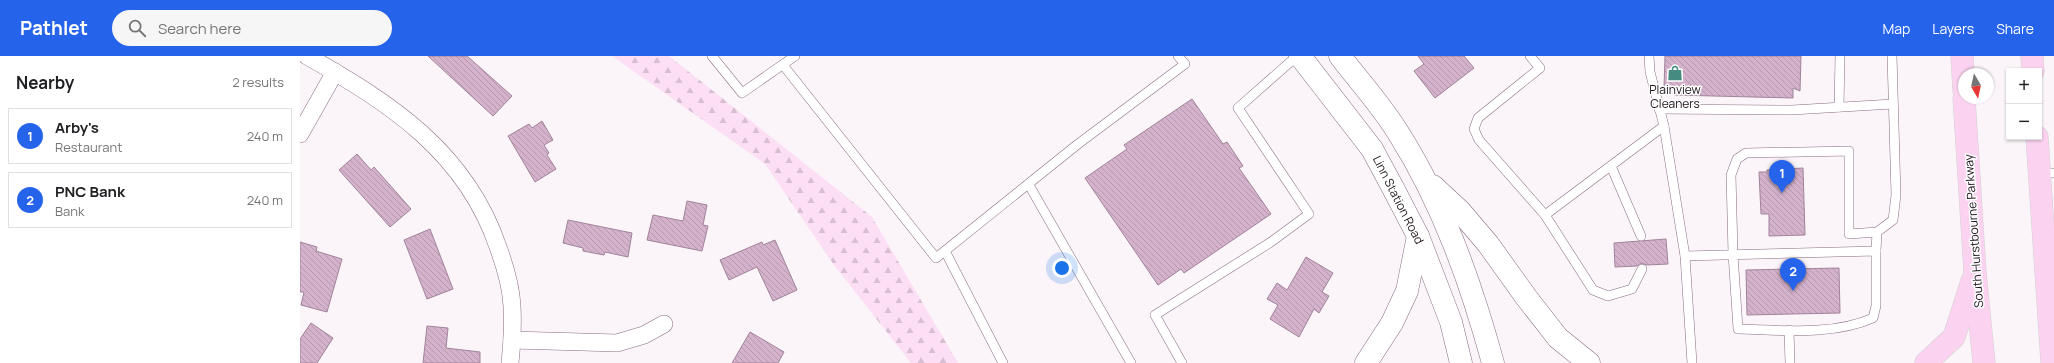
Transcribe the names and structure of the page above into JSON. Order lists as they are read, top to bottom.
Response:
{
  "streets": {
    "main road": ["South Hurstbourne Parkway"],
    "street": ["Linn Station Road"]
  },
  "places": {
    "shop": ["Plainview Cleaners"]
  },
  "north": "bottom",
  "page": {
    "header": "Pathlet",
    "search": "Search here",
    "nav": ["Map", "Layers", "Share"],
    "heading": ["Nearby", "2 results"],
    "map_buttons": ["+", "−"],
    "list": [
      {
        "mark": "1",
        "name": "Arby's",
        "note": "Restaurant",
        "value": "240 m"
      },
      {
        "mark": "2",
        "name": "PNC Bank",
        "note": "Bank",
        "value": "240 m"
      }
    ],
    "pins": ["1", "2"]
  }
}
